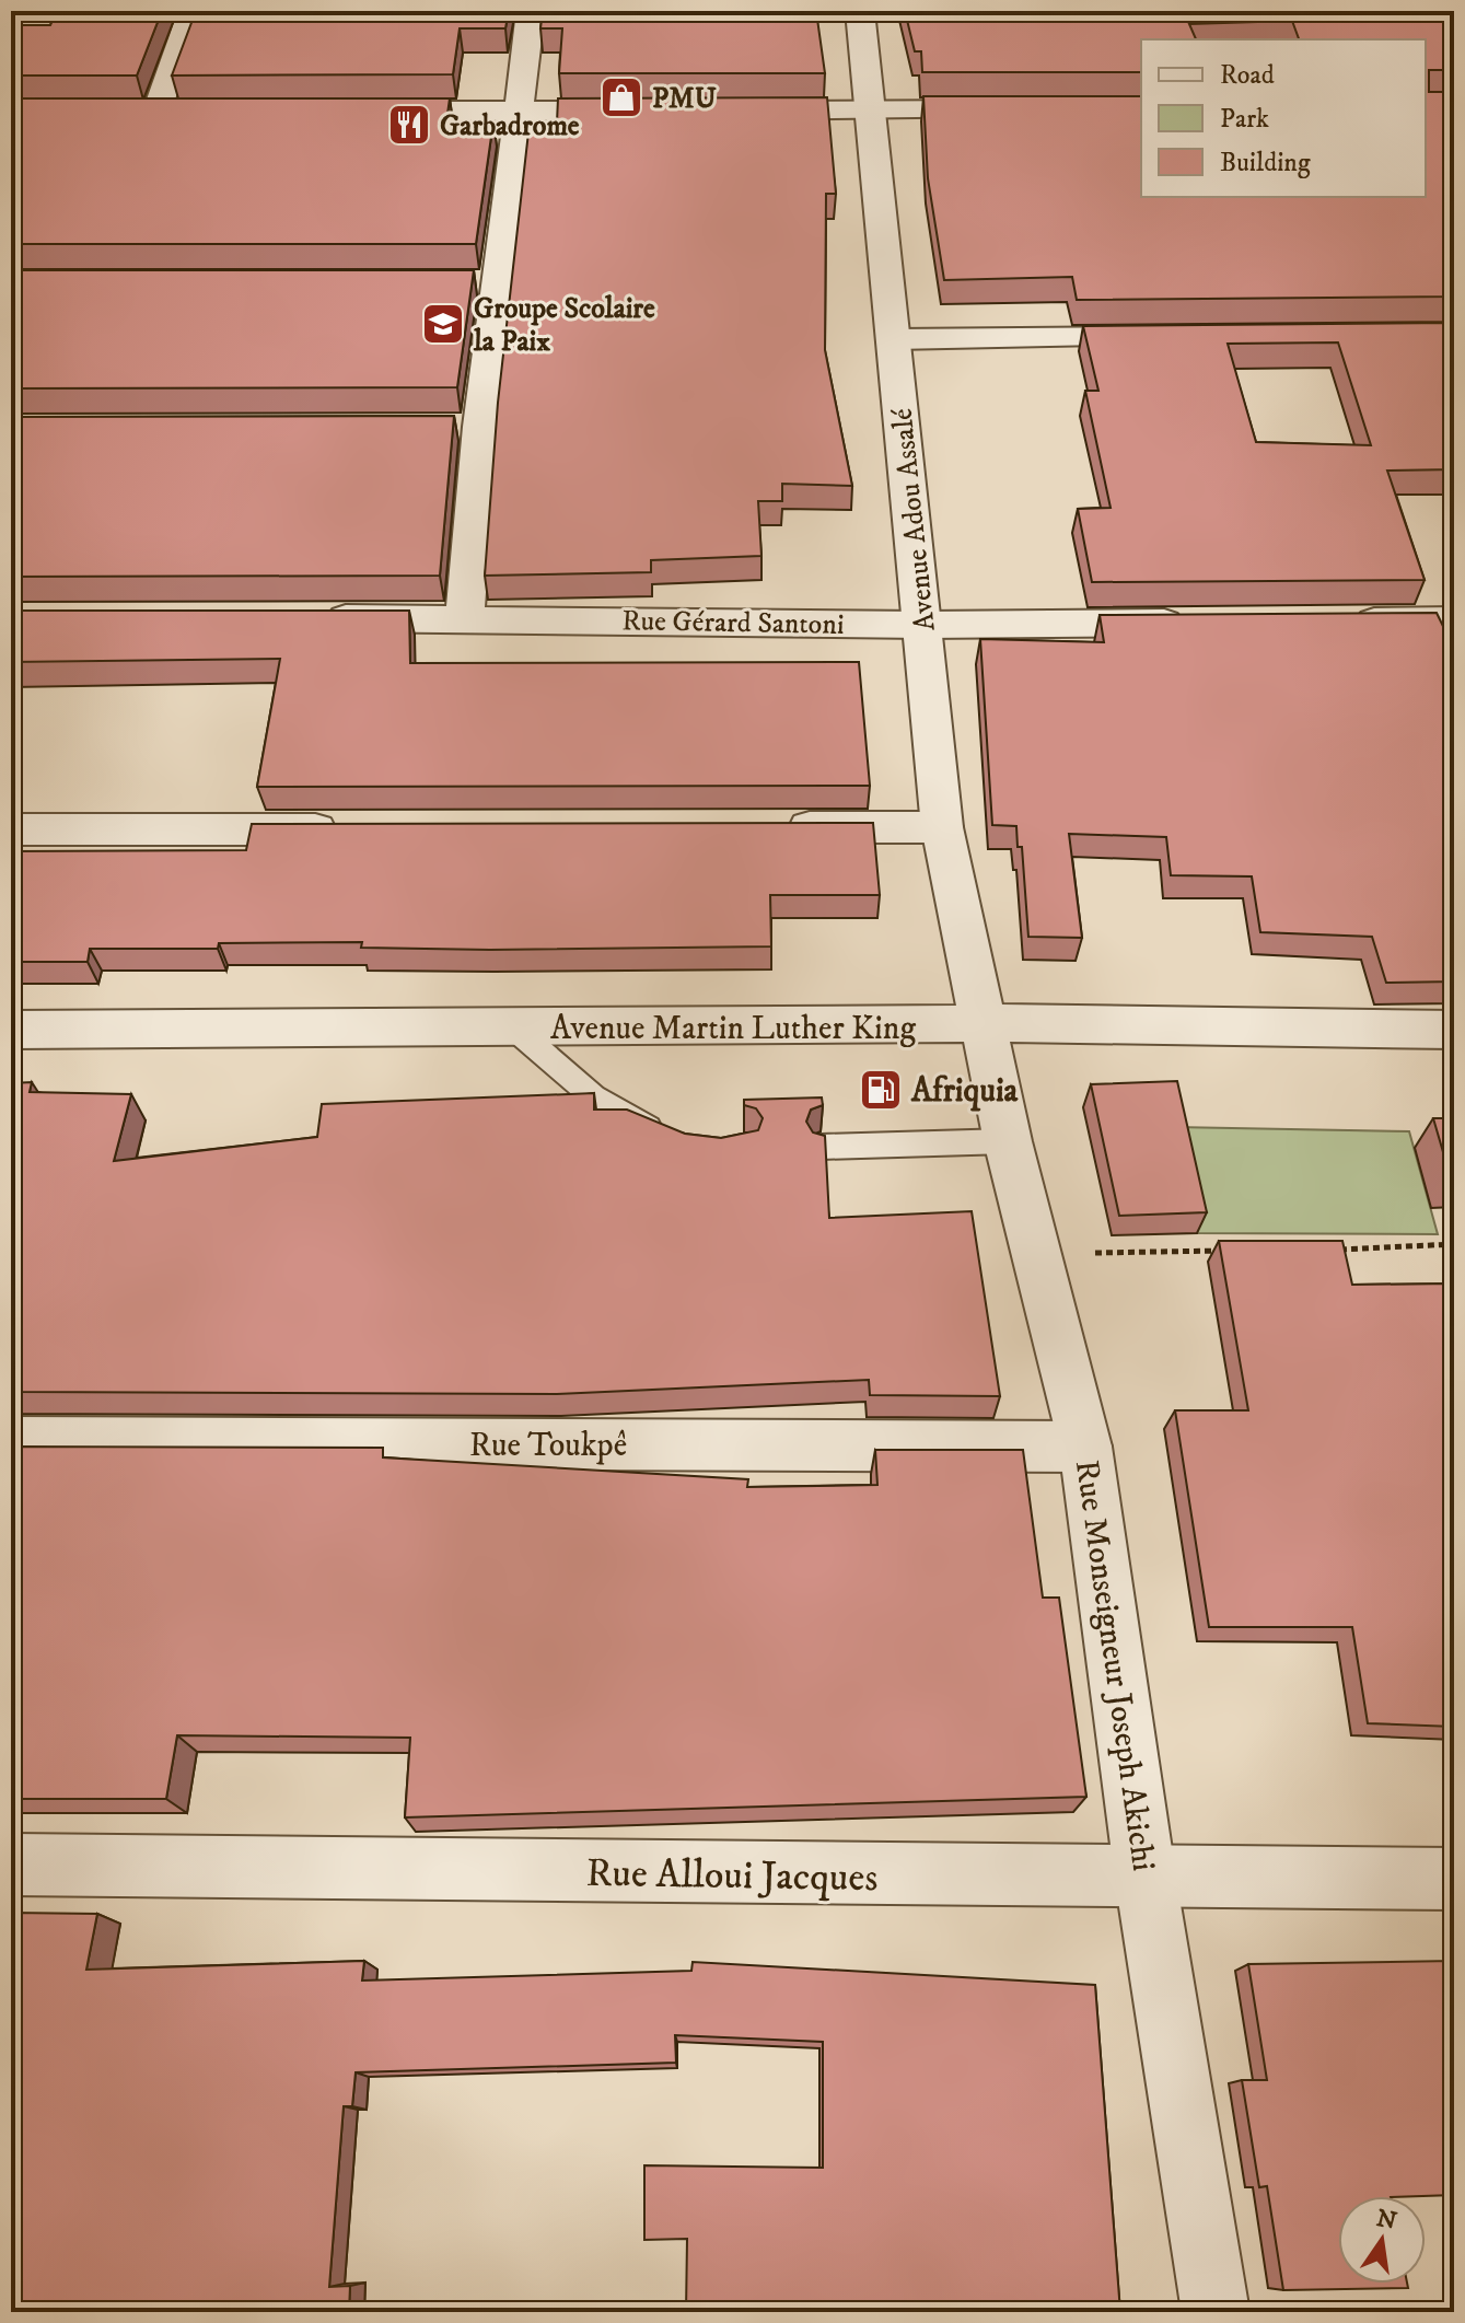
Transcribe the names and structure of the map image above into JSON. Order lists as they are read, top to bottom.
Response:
{
  "streets": {
    "street": [
      "Avenue Adou Assalé",
      "Rue Gérard Santoni",
      "Avenue Martin Luther King",
      "Rue Toukpê",
      "Rue Monseigneur Joseph Akichi",
      "Rue Alloui Jacques"
    ]
  },
  "crossings": [
    ["Avenue Adou Assalé", "Rue Gérard Santoni"],
    ["Avenue Adou Assalé", "Avenue Martin Luther King"],
    ["Avenue Adou Assalé", "Rue Monseigneur Joseph Akichi"],
    ["Avenue Martin Luther King", "Rue Monseigneur Joseph Akichi"],
    ["Rue Toukpê", "Rue Monseigneur Joseph Akichi"],
    ["Rue Monseigneur Joseph Akichi", "Rue Alloui Jacques"]
  ],
  "places": {
    "shop": ["PMU"],
    "restaurant": ["Garbadrome"],
    "school or university": ["Groupe Scolaire la Paix"],
    "fuel station": ["Afriquia"]
  },
  "legend": ["Road", "Park", "Building"],
  "north": "top"
}
